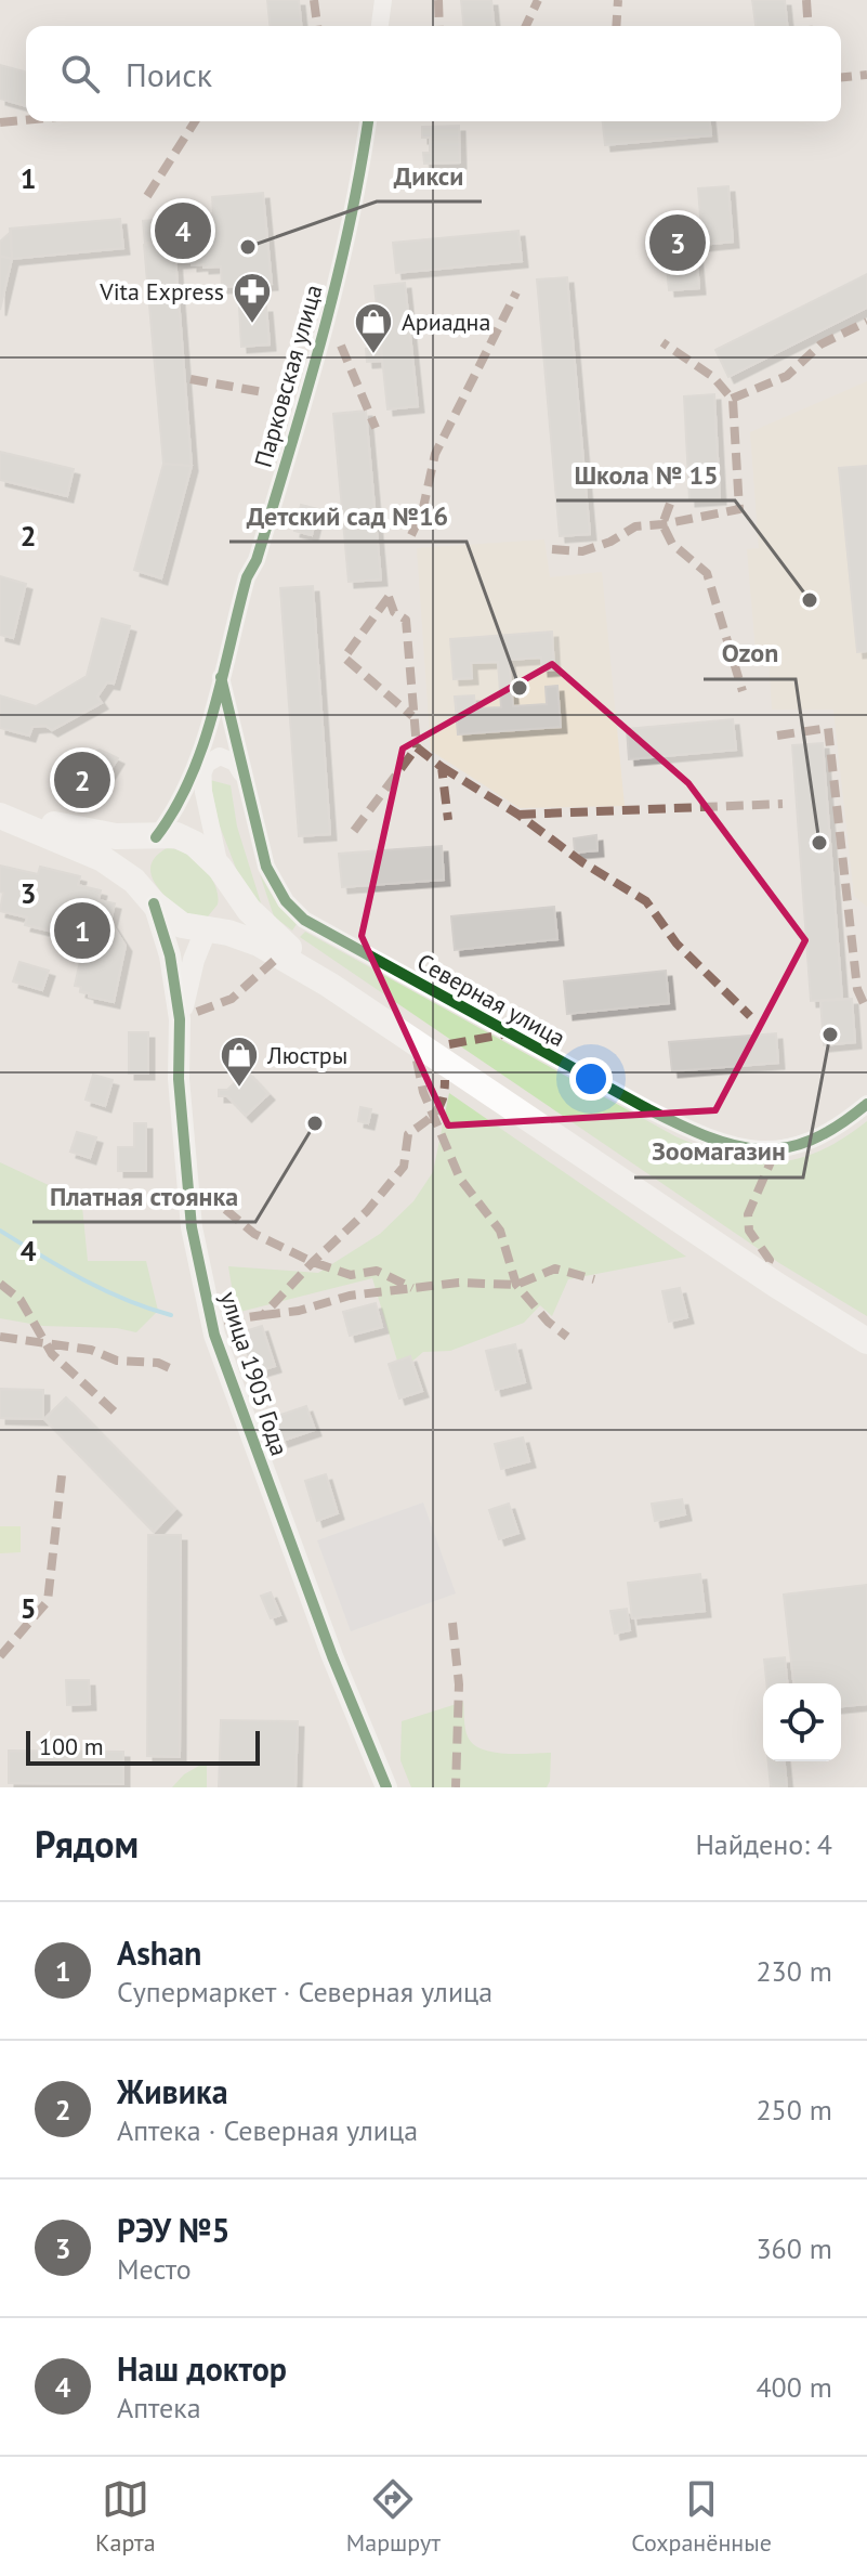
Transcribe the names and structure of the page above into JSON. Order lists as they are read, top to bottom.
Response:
{
  "streets": {
    "street": ["Парковская улица", "Северная улица", "улица 1905 Года"]
  },
  "crossings": [
    ["Парковская улица", "Северная улица"],
    ["Парковская улица", "улица 1905 Года"]
  ],
  "places": {
    "other": [
      "Дикси",
      "Школа № 15",
      "Детский сад №16",
      "Ozon",
      "Зоомагазин",
      "Платная стоянка"
    ],
    "pharmacy": ["Vita Express"],
    "shop": ["Ариадна", "Люстры"]
  },
  "scale_bar": "100 m",
  "page": {
    "search": "Поиск",
    "pins": [
      "4",
      "3",
      "2",
      "1"
    ],
    "scale": "100 m",
    "heading": ["Рядом", "Найдено: 4"],
    "list": [
      {
        "mark": "1",
        "name": "Аshan",
        "note": "Супермаркет · Северная улица",
        "value": "230 m"
      },
      {
        "mark": "2",
        "name": "Живика",
        "note": "Аптека · Северная улица",
        "value": "250 m"
      },
      {
        "mark": "3",
        "name": "РЭУ №5",
        "note": "Место",
        "value": "360 m"
      },
      {
        "mark": "4",
        "name": "Наш доктор",
        "note": "Аптека",
        "value": "400 m"
      }
    ],
    "nav": ["Карта", "Маршрут", "Сохранённые"]
  },
  "grid": {
    "rows": [
      "1",
      "2",
      "3",
      "4",
      "5"
    ]
  }
}
